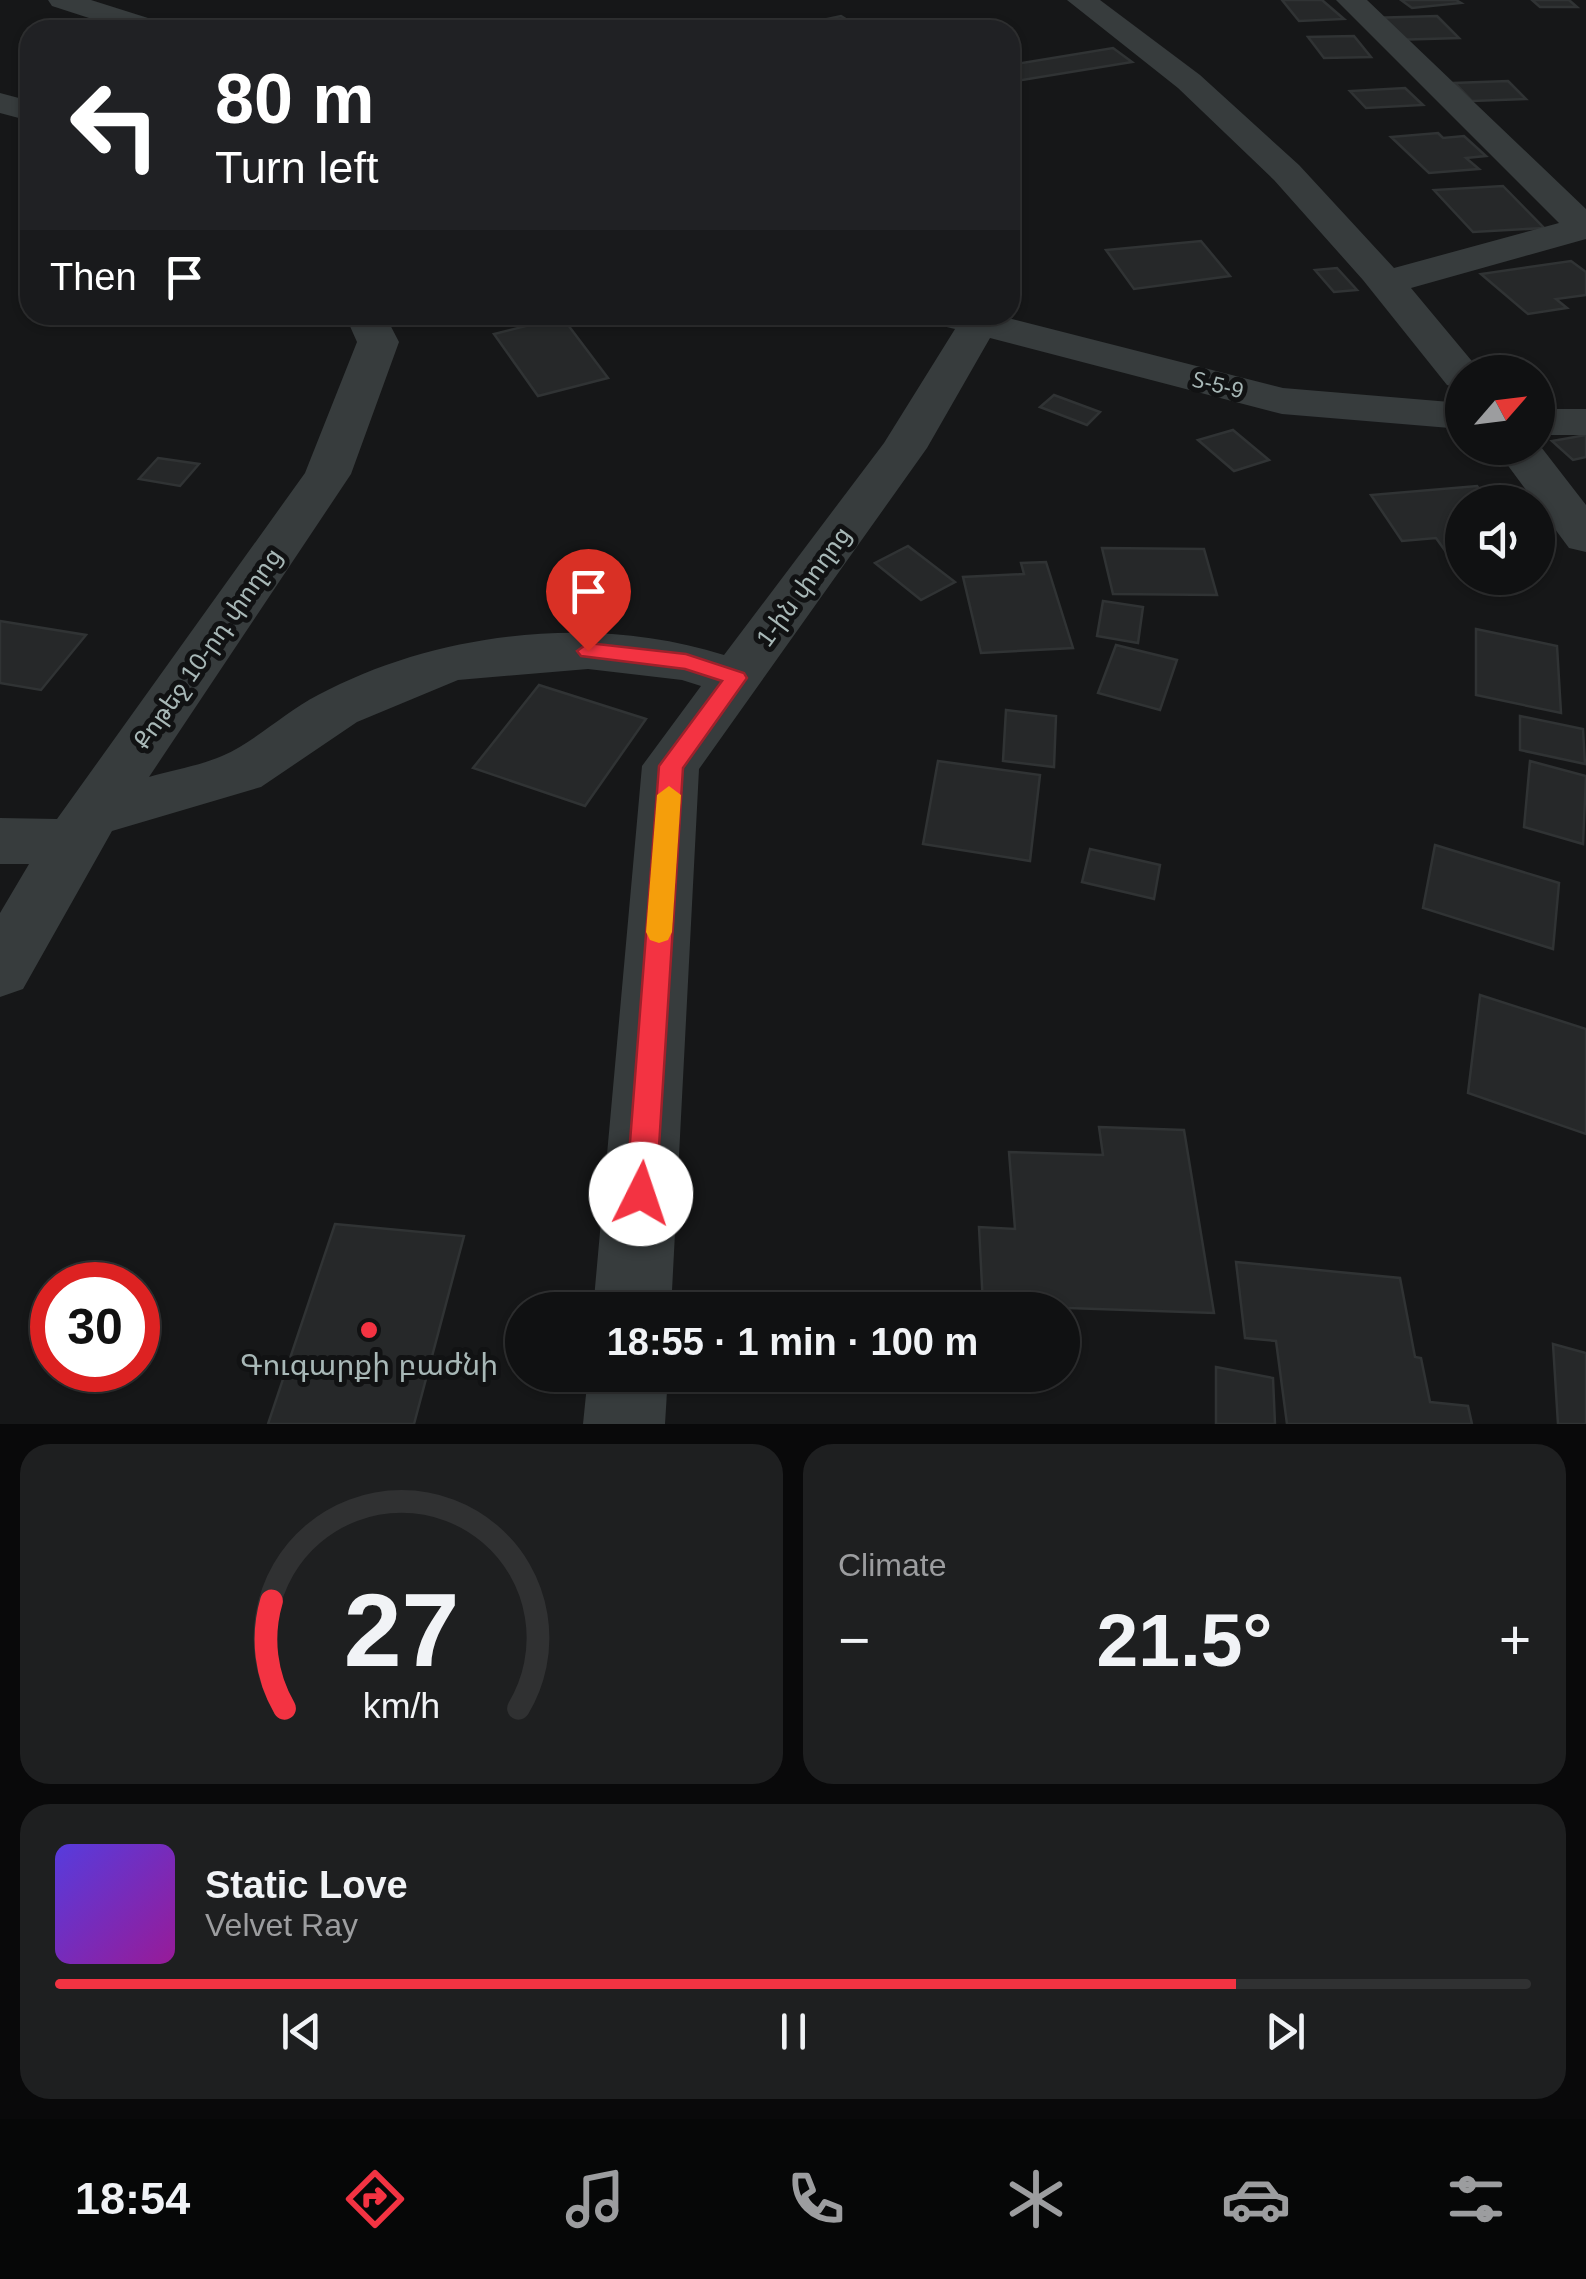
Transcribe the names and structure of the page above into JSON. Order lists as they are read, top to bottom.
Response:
{
  "streets": {
    "street": ["Տ-5-9", "1-ին փողոց", "Քոթեջ 10-րդ փողոց"]
  },
  "places": ["Գուգարքի բաժնի"],
  "north": "top right",
  "page": {
    "turn": ["80 m", "Turn left"],
    "then": "Then",
    "limit": "30",
    "trip": "18:55 · 1 min · 100 m",
    "tile": "Climate",
    "heat": ["−", "21.5°", "+"],
    "song": ["Static Love", "Velvet Ray"],
    "tabs": "18:54",
    "gauge": ["27", "km/h"]
  }
}
